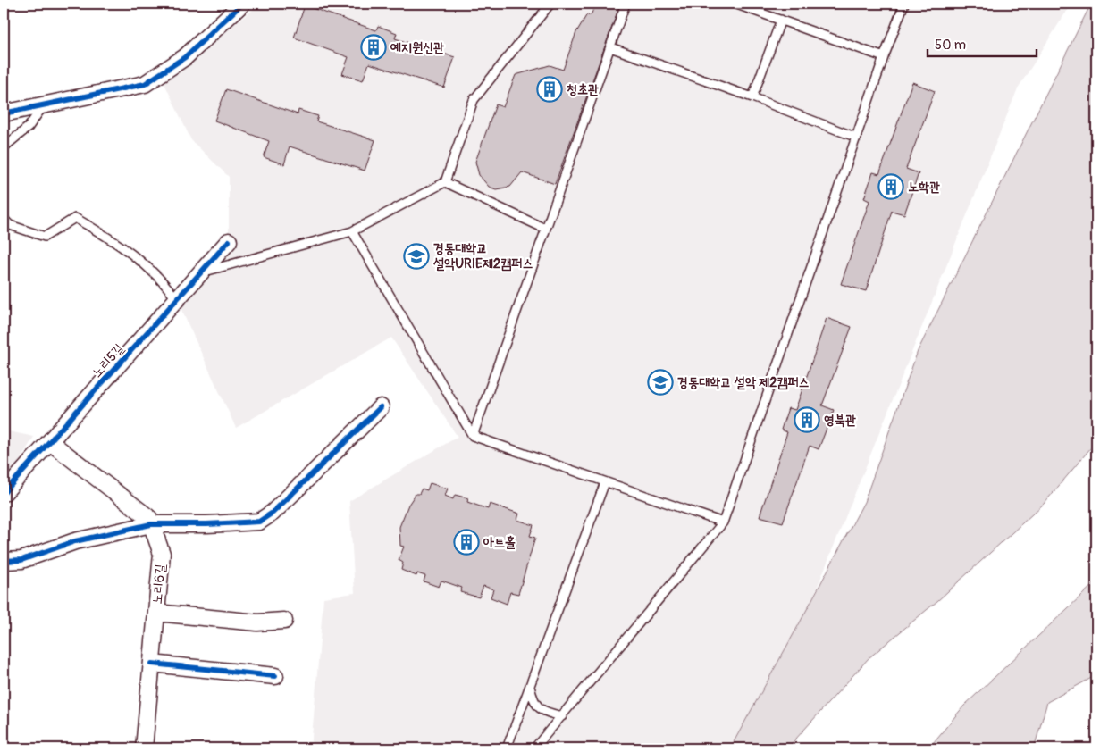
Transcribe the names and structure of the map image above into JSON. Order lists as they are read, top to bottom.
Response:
{
  "streets": {
    "street": ["노리5길", "노리6길"]
  },
  "crossings": [
    ["노리5길", "노리6길"]
  ],
  "places": {
    "building": [
      "예지원신관",
      "청초관",
      "노학관",
      "영북관",
      "아트홀"
    ],
    "school or university": ["경동대학교 설악URIE제2캠퍼스", "경동대학교 설악 제2캠퍼스"]
  },
  "scale_bar": "50 m"
}
